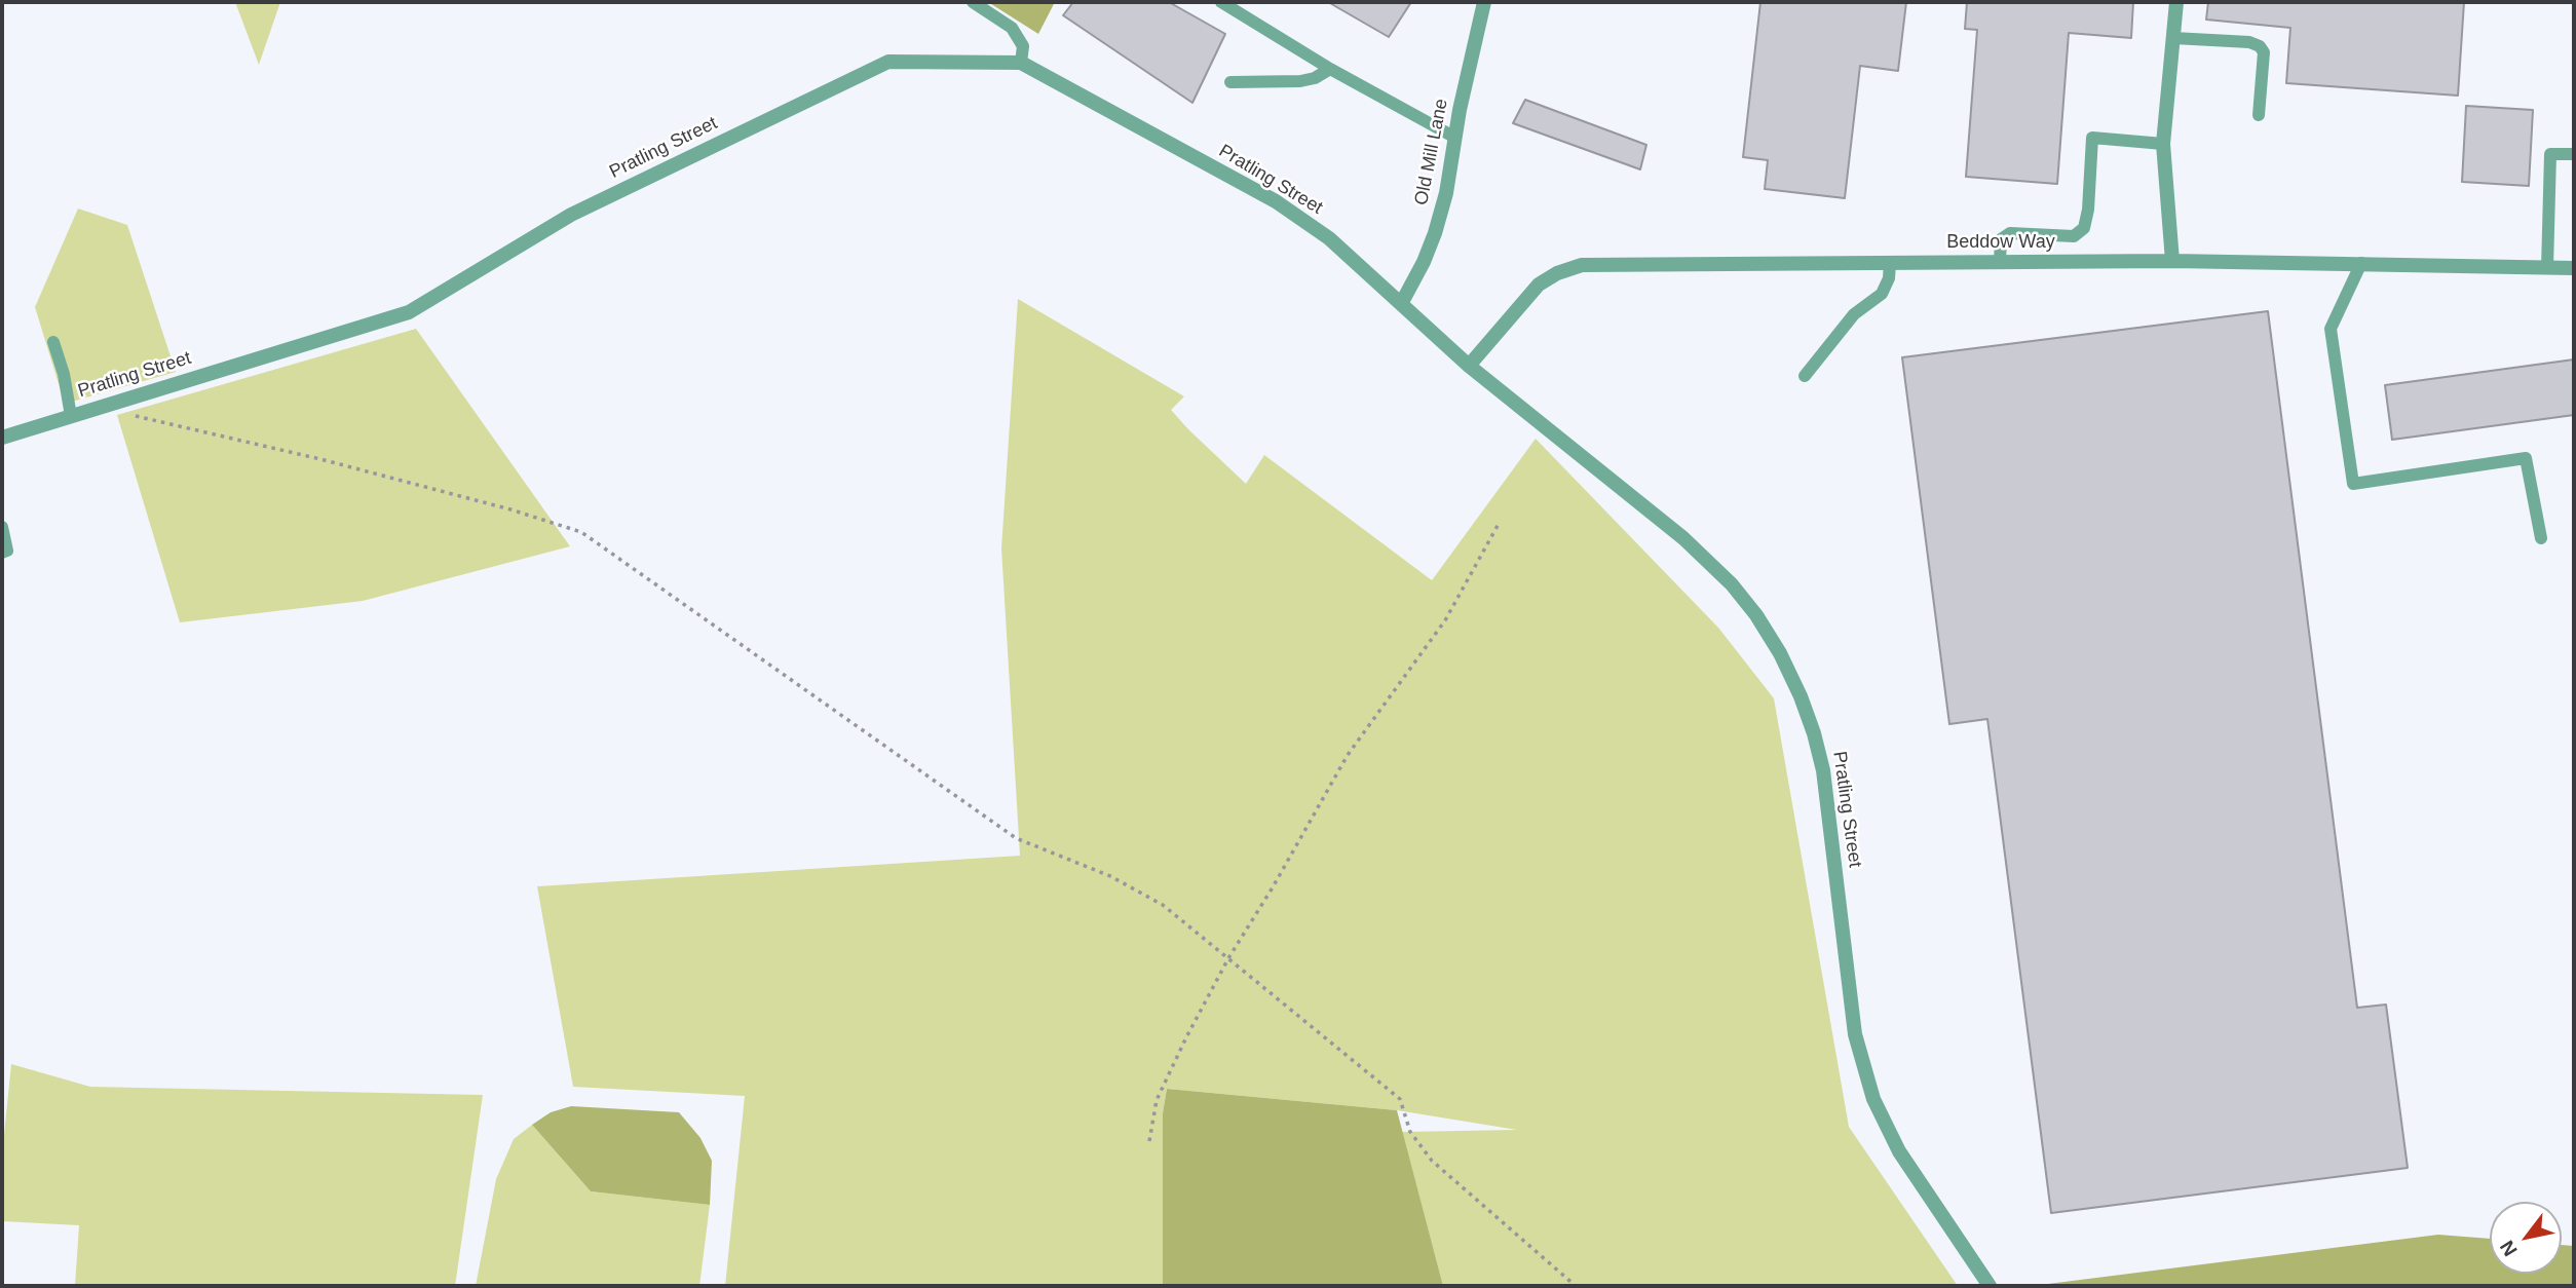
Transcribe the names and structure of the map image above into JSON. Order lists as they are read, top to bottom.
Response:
{
  "streets": {
    "street": ["Pratling Street", "Old Mill Lane", "Beddow Way"]
  },
  "crossings": [
    ["Pratling Street", "Old Mill Lane"],
    ["Pratling Street", "Beddow Way"]
  ],
  "north": "bottom left"
}
